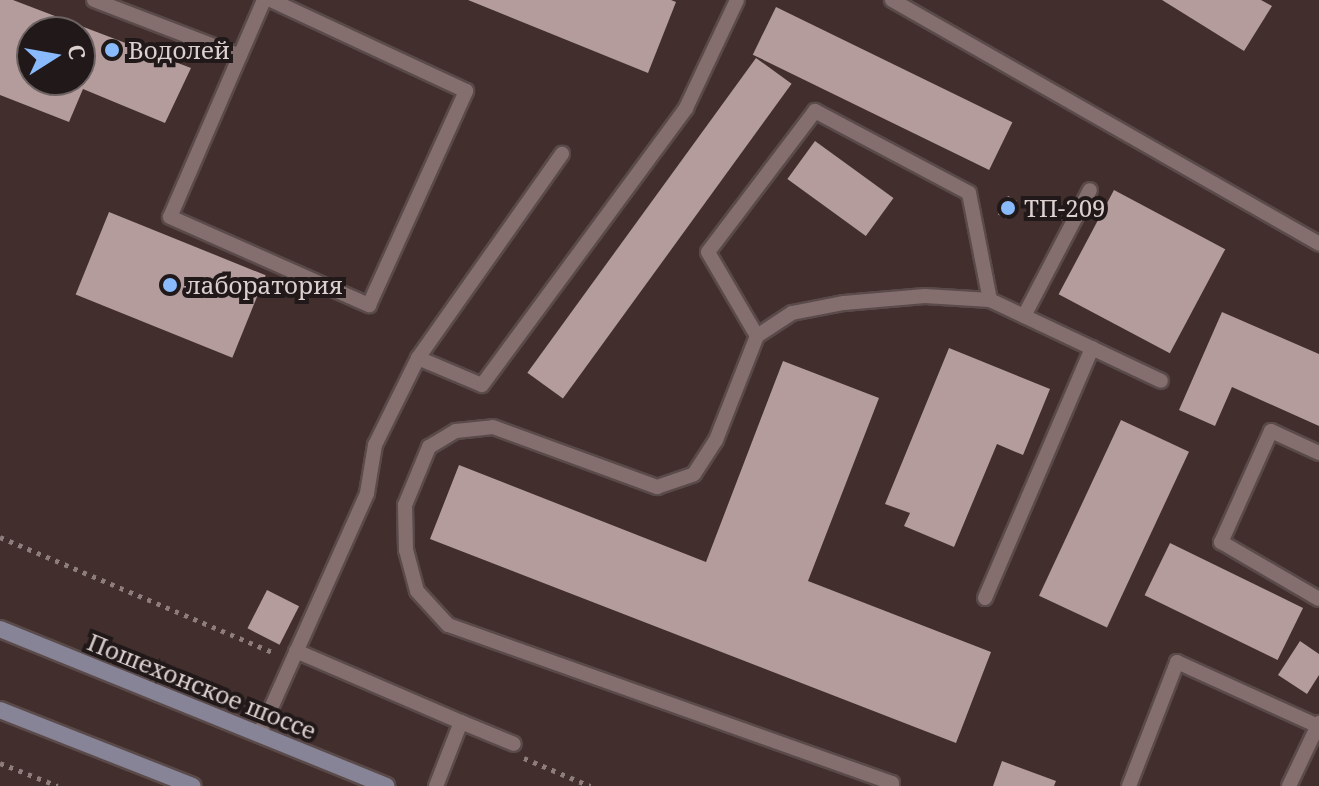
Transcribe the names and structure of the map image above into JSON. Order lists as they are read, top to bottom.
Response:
{
  "streets": {
    "main road": ["Пошехонское шоссе"]
  },
  "places": ["Водолей", "ТП-209", "лаборатория"],
  "north": "right"
}
